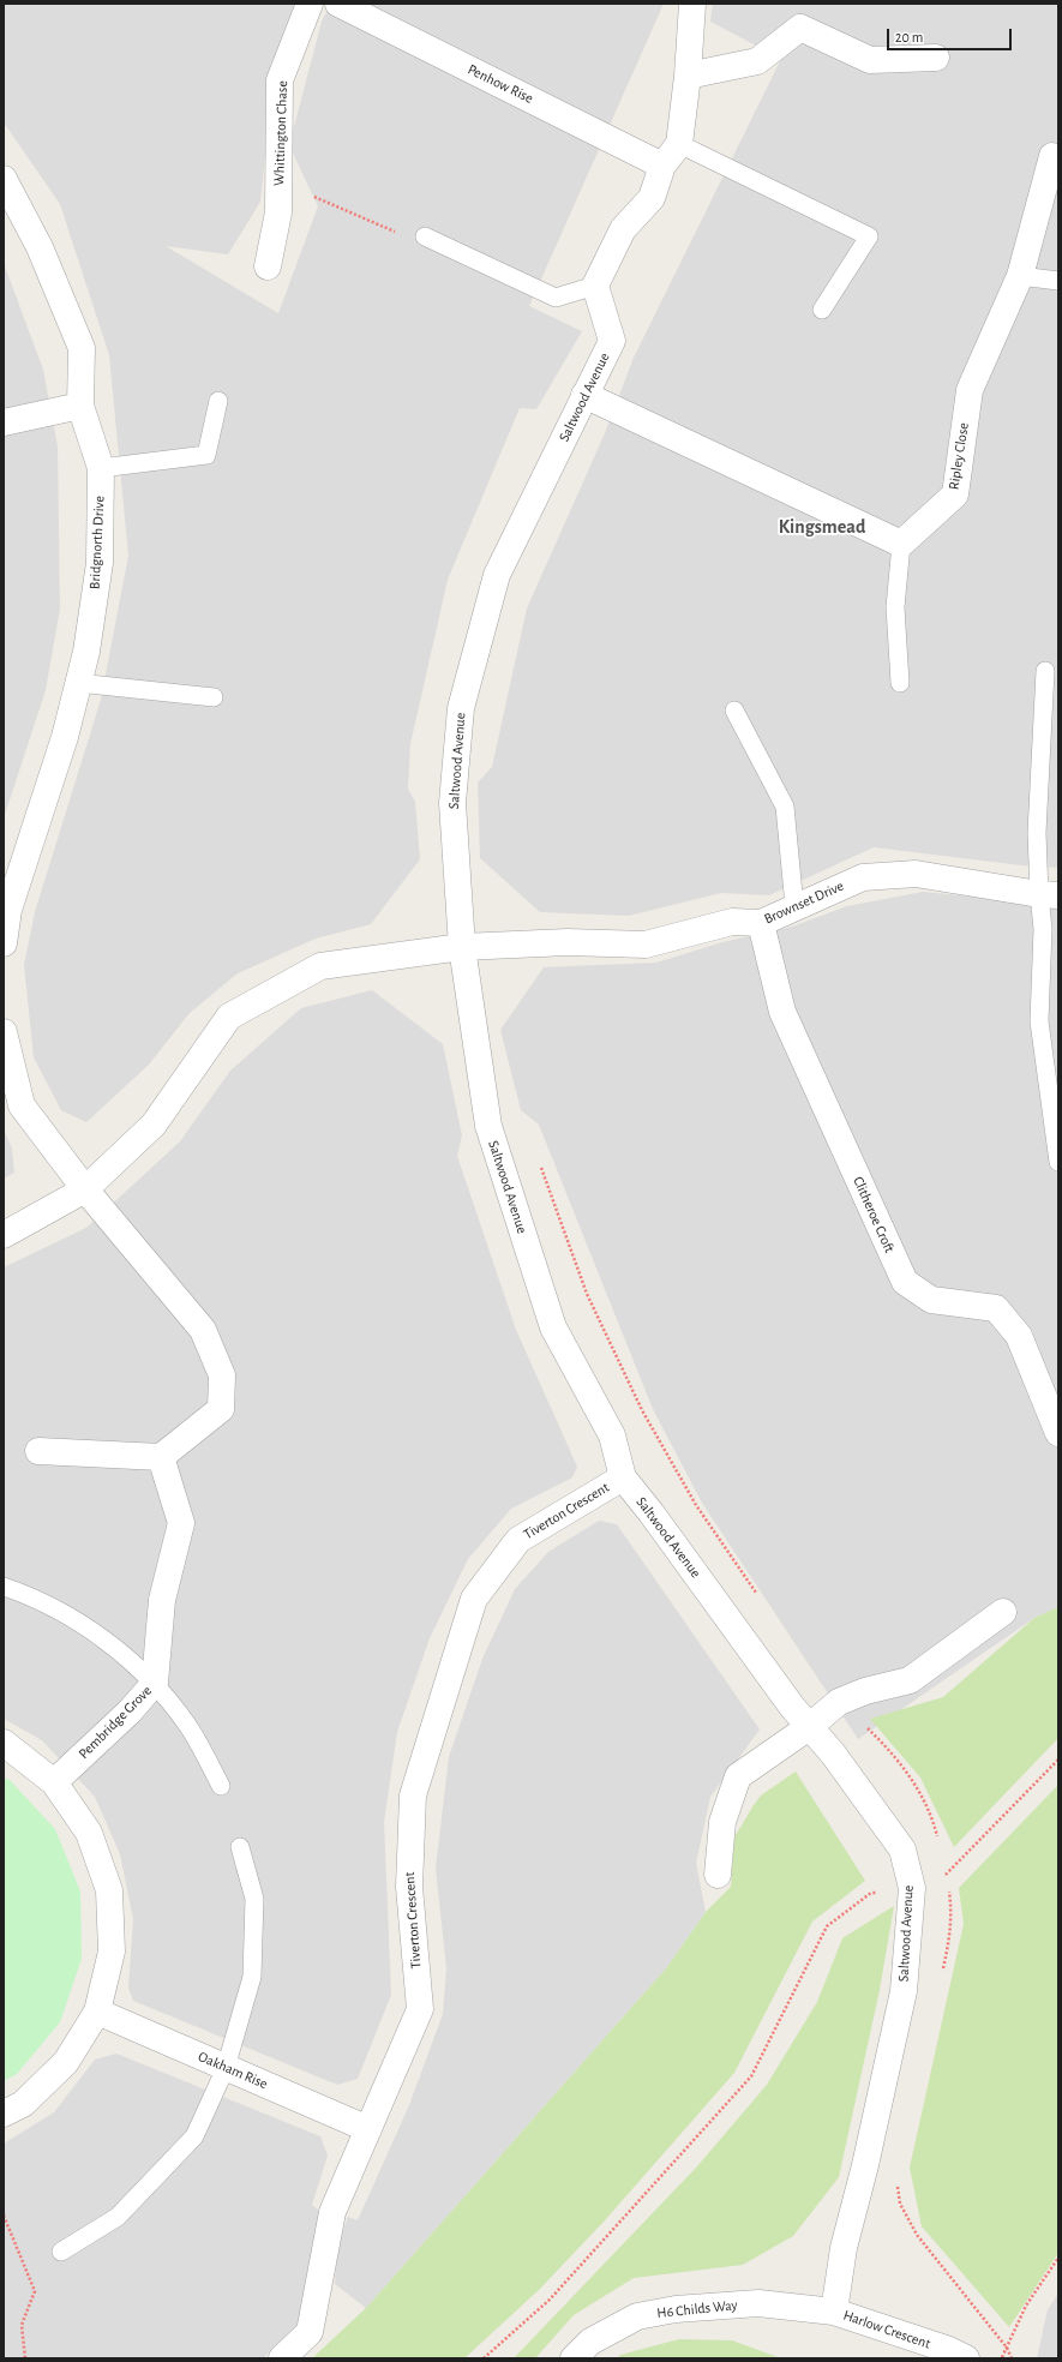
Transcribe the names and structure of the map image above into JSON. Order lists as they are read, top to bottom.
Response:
{
  "streets": {
    "street": [
      "Penhow Rise",
      "Whittington Chase",
      "Saltwood Avenue",
      "Ripley Close",
      "Bridgnorth Drive",
      "Brownset Drive",
      "Clitheroe Croft",
      "Tiverton Crescent",
      "Pembridge Grove",
      "Oakham Rise",
      "H6 Childs Way",
      "Harlow Crescent"
    ]
  },
  "crossings": [
    ["Saltwood Avenue", "Brownset Drive"],
    ["Saltwood Avenue", "Tiverton Crescent"],
    ["Saltwood Avenue", "H6 Childs Way"],
    ["Saltwood Avenue", "Harlow Crescent"],
    ["Brownset Drive", "Clitheroe Croft"],
    ["Tiverton Crescent", "Oakham Rise"],
    ["H6 Childs Way", "Harlow Crescent"]
  ],
  "districts": ["Kingsmead"],
  "scale_bar": "20 m"
}
